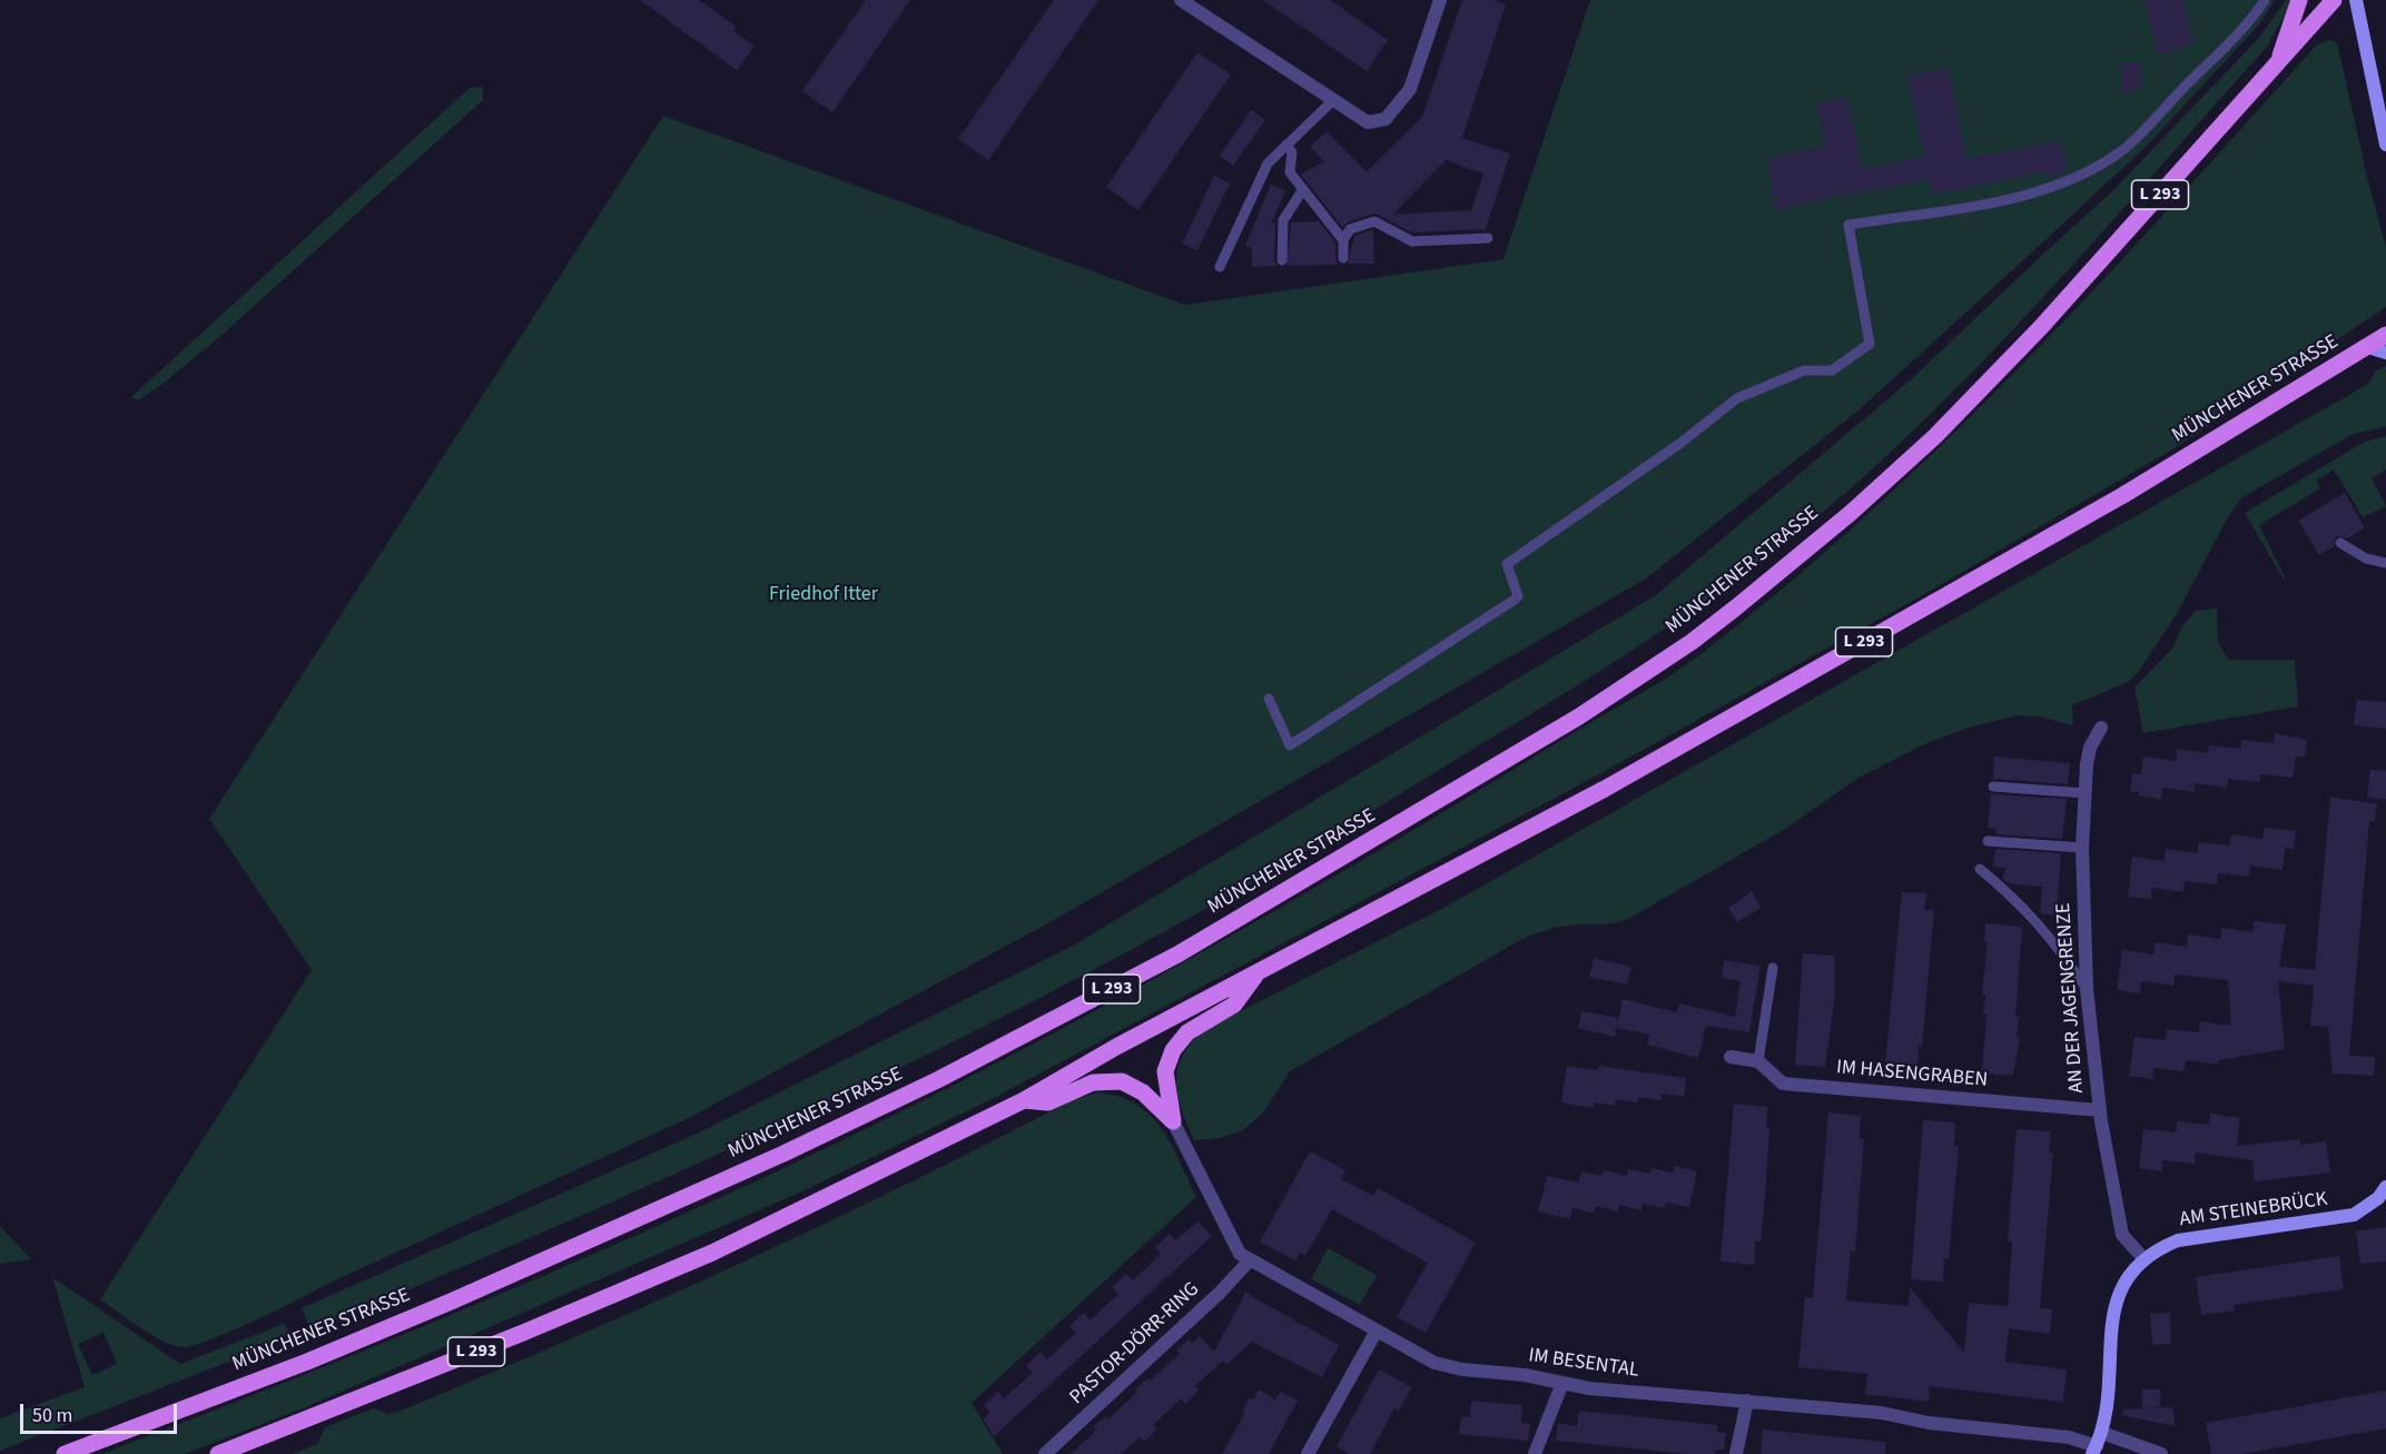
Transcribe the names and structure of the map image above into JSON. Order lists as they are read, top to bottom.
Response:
{
  "streets": {
    "main road": ["L 293", "MÜNCHENER STRASSE"],
    "street": [
      "AN DER JAGENGRENZE",
      "IM HASENGRABEN",
      "AM STEINEBRÜCK",
      "PASTOR-DÖRR-RING",
      "IM BESENTAL"
    ]
  },
  "crossings": [
    ["AN DER JAGENGRENZE", "IM HASENGRABEN"],
    ["AN DER JAGENGRENZE", "AM STEINEBRÜCK"],
    ["AM STEINEBRÜCK", "IM BESENTAL"],
    ["PASTOR-DÖRR-RING", "IM BESENTAL"]
  ],
  "parks": ["Friedhof Itter"],
  "scale_bar": "50 m"
}
